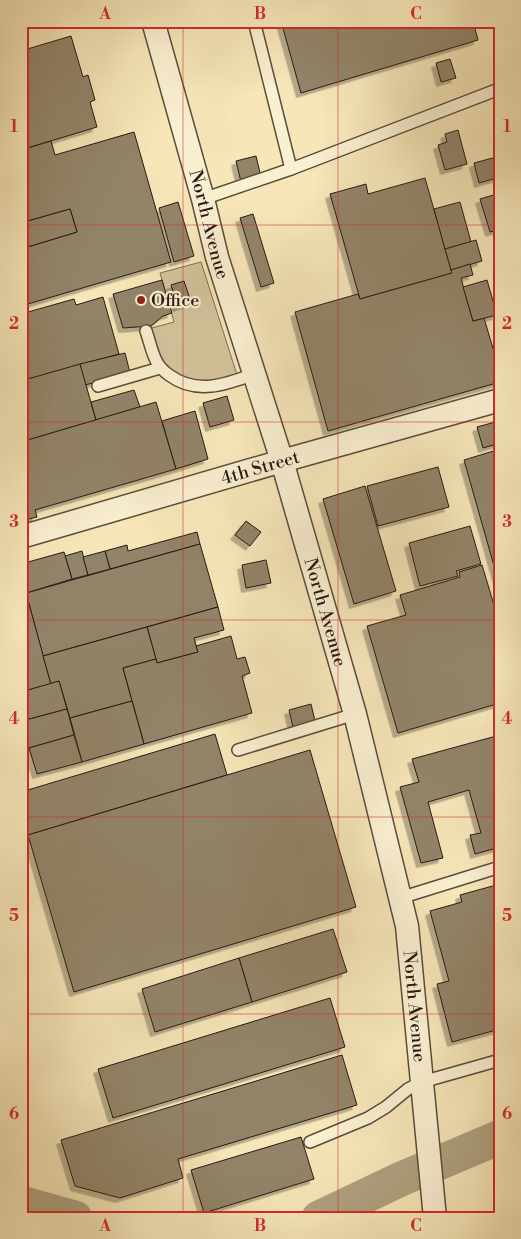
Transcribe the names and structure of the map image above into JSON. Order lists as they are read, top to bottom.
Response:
{
  "streets": {
    "street": ["North Avenue", "4th Street"]
  },
  "crossings": [
    ["North Avenue", "4th Street"]
  ],
  "places": ["Office"],
  "grid": {
    "columns": ["A", "B", "C"],
    "rows": [
      "1",
      "2",
      "3",
      "4",
      "5",
      "6"
    ]
  }
}
